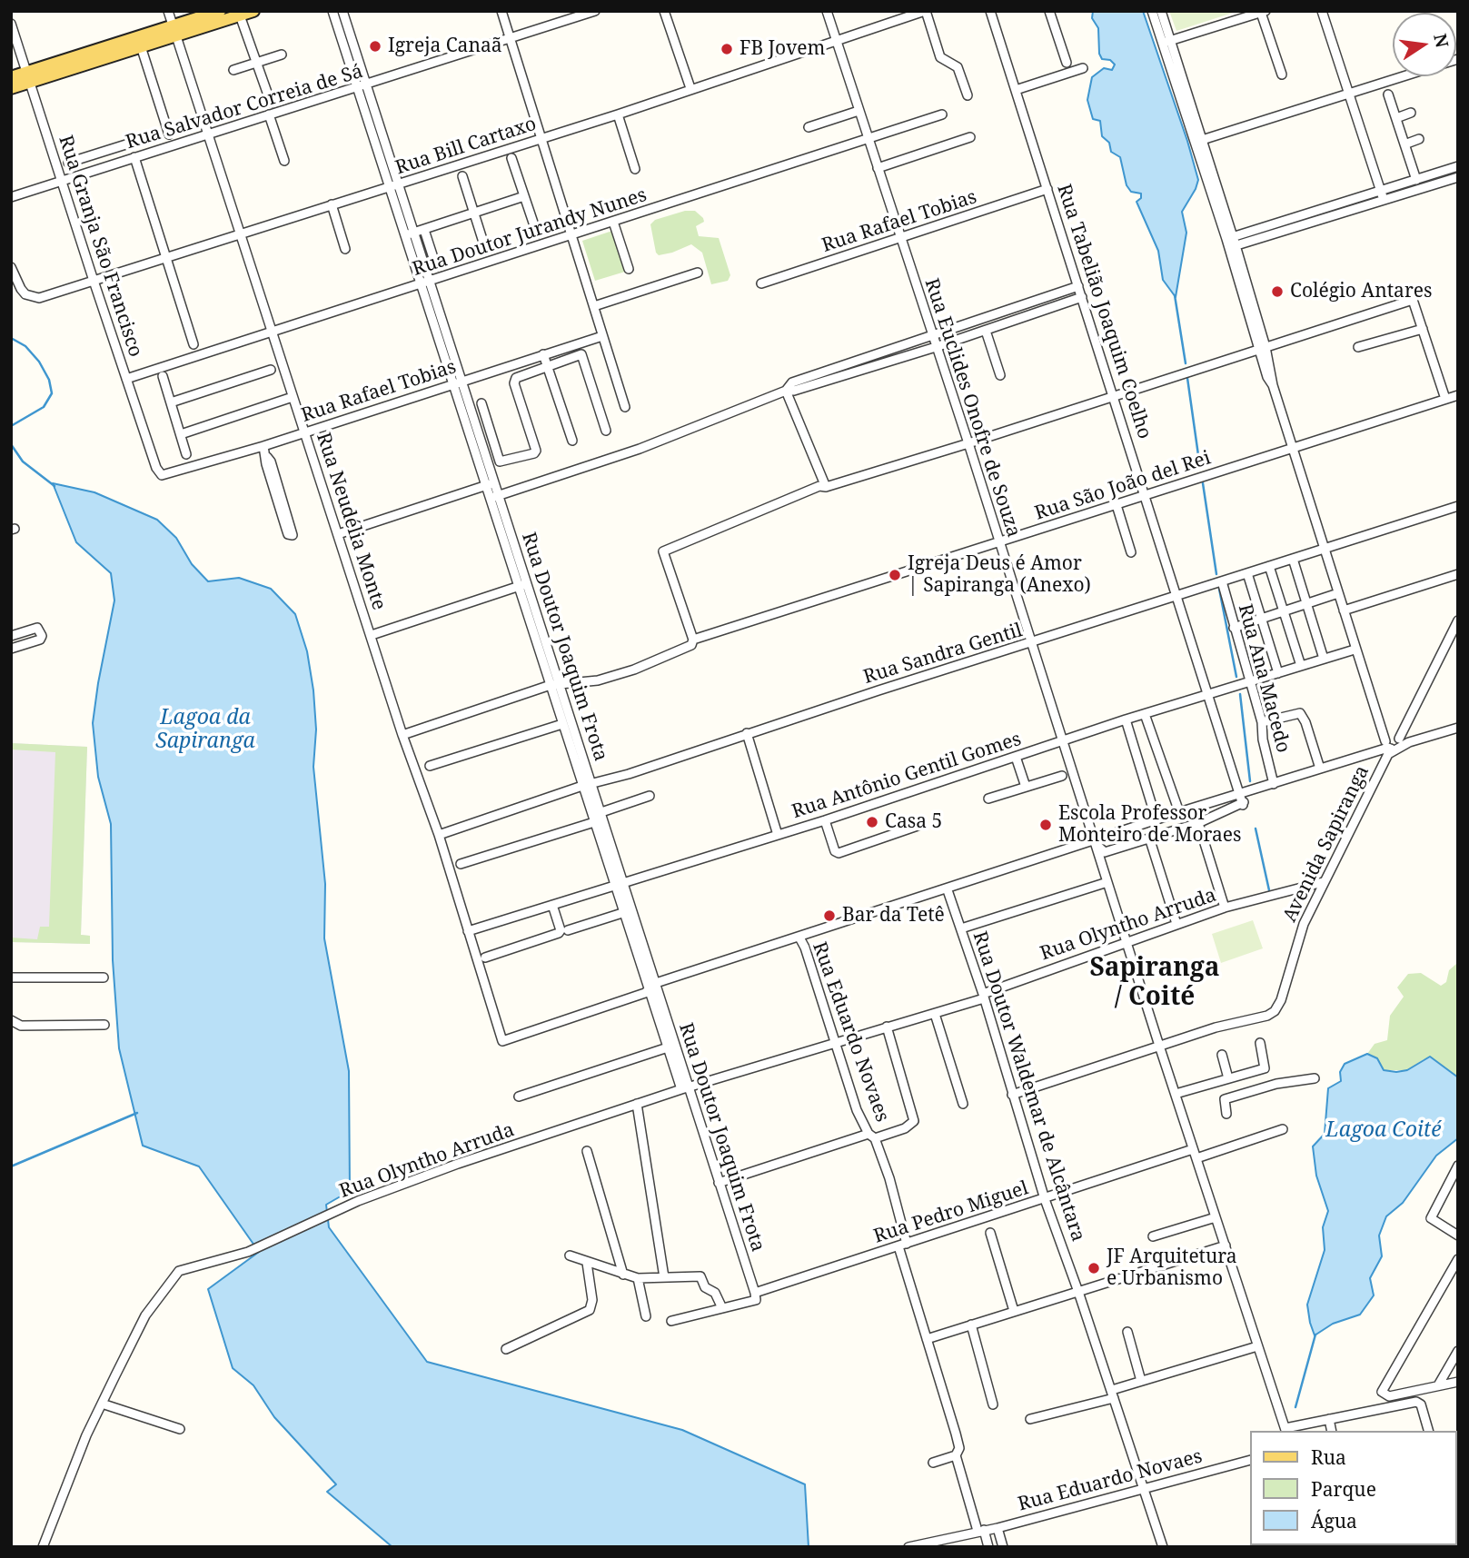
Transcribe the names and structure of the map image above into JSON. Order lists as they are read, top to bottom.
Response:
{
  "streets": {
    "street": [
      "Rua Salvador Correia de Sá",
      "Rua Bill Cartaxo",
      "Rua Rafael Tobias",
      "Rua Doutor Jurandy Nunes",
      "Rua Granja São Francisco",
      "Rua Tabelião Joaquim Coelho",
      "Rua Euclides Onofre de Souza",
      "Rua São João del Rei",
      "Rua Neudélia Monte",
      "Rua Doutor Joaquim Frota",
      "Rua Sandra Gentil",
      "Rua Ana Macedo",
      "Rua Antônio Gentil Gomes",
      "Avenida Sapiranga",
      "Rua Olyntho Arruda",
      "Rua Eduardo Novaes",
      "Rua Doutor Waldemar de Alcântara",
      "Rua Pedro Miguel"
    ]
  },
  "crossings": [
    ["Rua Salvador Correia de Sá", "Rua Granja São Francisco"],
    ["Rua Salvador Correia de Sá", "Rua Neudélia Monte"],
    ["Rua Salvador Correia de Sá", "Rua Doutor Joaquim Frota"],
    ["Rua Bill Cartaxo", "Rua Granja São Francisco"],
    ["Rua Bill Cartaxo", "Rua Euclides Onofre de Souza"],
    ["Rua Bill Cartaxo", "Rua Neudélia Monte"],
    ["Rua Bill Cartaxo", "Rua Doutor Joaquim Frota"],
    ["Rua Rafael Tobias", "Rua Granja São Francisco"],
    ["Rua Rafael Tobias", "Rua Tabelião Joaquim Coelho"],
    ["Rua Rafael Tobias", "Rua Euclides Onofre de Souza"],
    ["Rua Rafael Tobias", "Rua Neudélia Monte"],
    ["Rua Rafael Tobias", "Rua Doutor Joaquim Frota"],
    ["Rua Doutor Jurandy Nunes", "Rua Granja São Francisco"],
    ["Rua Doutor Jurandy Nunes", "Rua Euclides Onofre de Souza"],
    ["Rua Doutor Jurandy Nunes", "Rua Neudélia Monte"],
    ["Rua Doutor Jurandy Nunes", "Rua Doutor Joaquim Frota"],
    ["Rua Tabelião Joaquim Coelho", "Rua São João del Rei"],
    ["Rua Tabelião Joaquim Coelho", "Rua Sandra Gentil"],
    ["Rua Tabelião Joaquim Coelho", "Rua Antônio Gentil Gomes"],
    ["Rua Euclides Onofre de Souza", "Rua São João del Rei"],
    ["Rua Euclides Onofre de Souza", "Rua Sandra Gentil"],
    ["Rua Euclides Onofre de Souza", "Rua Antônio Gentil Gomes"],
    ["Rua Euclides Onofre de Souza", "Avenida Sapiranga"],
    ["Rua Euclides Onofre de Souza", "Rua Olyntho Arruda"],
    ["Rua Euclides Onofre de Souza", "Rua Pedro Miguel"],
    ["Rua São João del Rei", "Rua Neudélia Monte"],
    ["Rua São João del Rei", "Rua Doutor Joaquim Frota"],
    ["Rua Neudélia Monte", "Rua Doutor Joaquim Frota"],
    ["Rua Neudélia Monte", "Rua Sandra Gentil"],
    ["Rua Neudélia Monte", "Rua Antônio Gentil Gomes"],
    ["Rua Doutor Joaquim Frota", "Rua Sandra Gentil"],
    ["Rua Doutor Joaquim Frota", "Rua Antônio Gentil Gomes"],
    ["Rua Doutor Joaquim Frota", "Rua Olyntho Arruda"],
    ["Rua Doutor Joaquim Frota", "Rua Pedro Miguel"],
    ["Rua Sandra Gentil", "Rua Ana Macedo"],
    ["Rua Ana Macedo", "Rua Antônio Gentil Gomes"],
    ["Avenida Sapiranga", "Rua Olyntho Arruda"],
    ["Rua Olyntho Arruda", "Rua Eduardo Novaes"],
    ["Rua Olyntho Arruda", "Rua Doutor Waldemar de Alcântara"],
    ["Rua Eduardo Novaes", "Rua Doutor Waldemar de Alcântara"],
    ["Rua Eduardo Novaes", "Rua Pedro Miguel"],
    ["Rua Doutor Waldemar de Alcântara", "Rua Pedro Miguel"]
  ],
  "districts": ["Sapiranga / Coité"],
  "water": ["Lagoa da Sapiranga", "Lagoa Coité"],
  "places": [
    "Igreja Canaã",
    "FB Jovem",
    "Colégio Antares",
    "Igreja Deus é Amor | Sapiranga (Anexo)",
    "Casa 5",
    "Escola Professor Monteiro de Moraes",
    "Bar da Tetê",
    "JF Arquitetura e Urbanismo"
  ],
  "legend": ["Rua", "Parque", "Água"],
  "north": "right"
}
